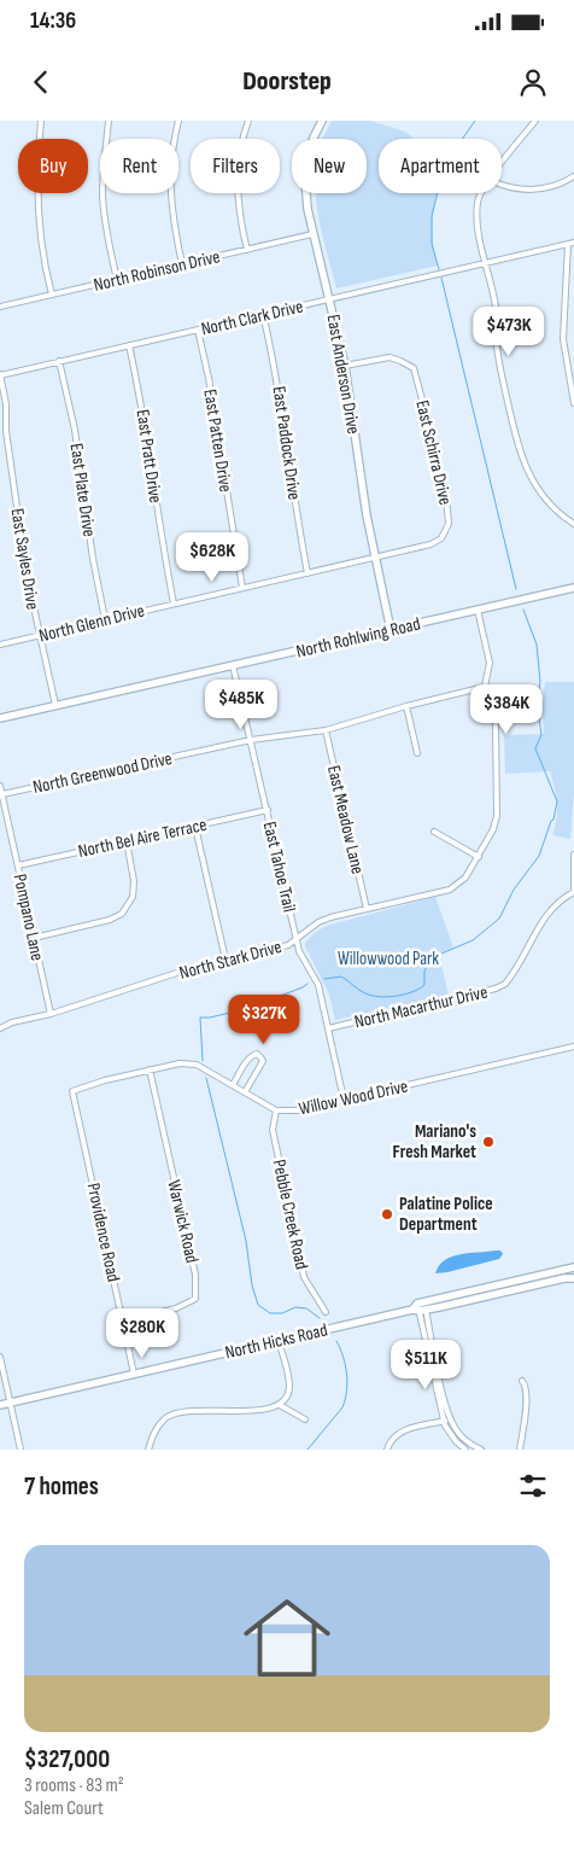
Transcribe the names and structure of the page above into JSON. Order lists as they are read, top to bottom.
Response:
{
  "streets": {
    "street": [
      "North Robinson Drive",
      "North Clark Drive",
      "East Anderson Drive",
      "East Patten Drive",
      "East Paddock Drive",
      "East Schirra Drive",
      "East Pratt Drive",
      "East Plate Drive",
      "East Sayles Drive",
      "North Glenn Drive",
      "North Rohlwing Road",
      "North Greenwood Drive",
      "East Meadow Lane",
      "North Bel Aire Terrace",
      "East Tahoe Trail",
      "Pompano Lane",
      "North Stark Drive",
      "North Macarthur Drive",
      "Willow Wood Drive",
      "Pebble Creek Road",
      "Warwick Road",
      "Providence Road",
      "North Hicks Road"
    ]
  },
  "crossings": [
    ["North Robinson Drive", "East Anderson Drive"],
    ["North Clark Drive", "East Anderson Drive"],
    ["North Clark Drive", "East Patten Drive"],
    ["North Clark Drive", "East Paddock Drive"],
    ["North Clark Drive", "East Pratt Drive"],
    ["North Clark Drive", "East Plate Drive"],
    ["North Clark Drive", "East Sayles Drive"],
    ["East Anderson Drive", "East Schirra Drive"],
    ["East Anderson Drive", "North Glenn Drive"],
    ["East Anderson Drive", "North Rohlwing Road"],
    ["East Patten Drive", "North Glenn Drive"],
    ["East Paddock Drive", "North Glenn Drive"],
    ["East Schirra Drive", "North Glenn Drive"],
    ["East Pratt Drive", "North Glenn Drive"],
    ["East Plate Drive", "North Glenn Drive"],
    ["East Sayles Drive", "North Glenn Drive"],
    ["East Sayles Drive", "North Rohlwing Road"],
    ["North Rohlwing Road", "East Tahoe Trail"],
    ["North Greenwood Drive", "East Meadow Lane"],
    ["North Greenwood Drive", "East Tahoe Trail"],
    ["North Greenwood Drive", "Pompano Lane"],
    ["North Greenwood Drive", "North Stark Drive"],
    ["East Meadow Lane", "North Stark Drive"],
    ["North Bel Aire Terrace", "East Tahoe Trail"],
    ["North Bel Aire Terrace", "Pompano Lane"],
    ["East Tahoe Trail", "North Stark Drive"],
    ["East Tahoe Trail", "North Macarthur Drive"],
    ["East Tahoe Trail", "Willow Wood Drive"],
    ["Pompano Lane", "North Stark Drive"],
    ["Willow Wood Drive", "Pebble Creek Road"],
    ["Willow Wood Drive", "Warwick Road"],
    ["Willow Wood Drive", "Providence Road"],
    ["Warwick Road", "Providence Road"],
    ["Providence Road", "North Hicks Road"]
  ],
  "parks": ["Willowwood Park"],
  "places": ["Mariano's Fresh Market", "Palatine Police Department"],
  "page": {
    "status": "14:36",
    "header": "Doorstep",
    "chip": [
      "Buy",
      "Rent",
      "Filters",
      "New",
      "Apartment"
    ],
    "price": [
      "$473K",
      "$628K",
      "$485K",
      "$384K",
      "$327K",
      "$280K",
      "$511K"
    ],
    "heading": "7 homes",
    "list": [
      {
        "name": "$327,000",
        "note": "3 rooms · 83 m² · Salem Court"
      }
    ]
  }
}
